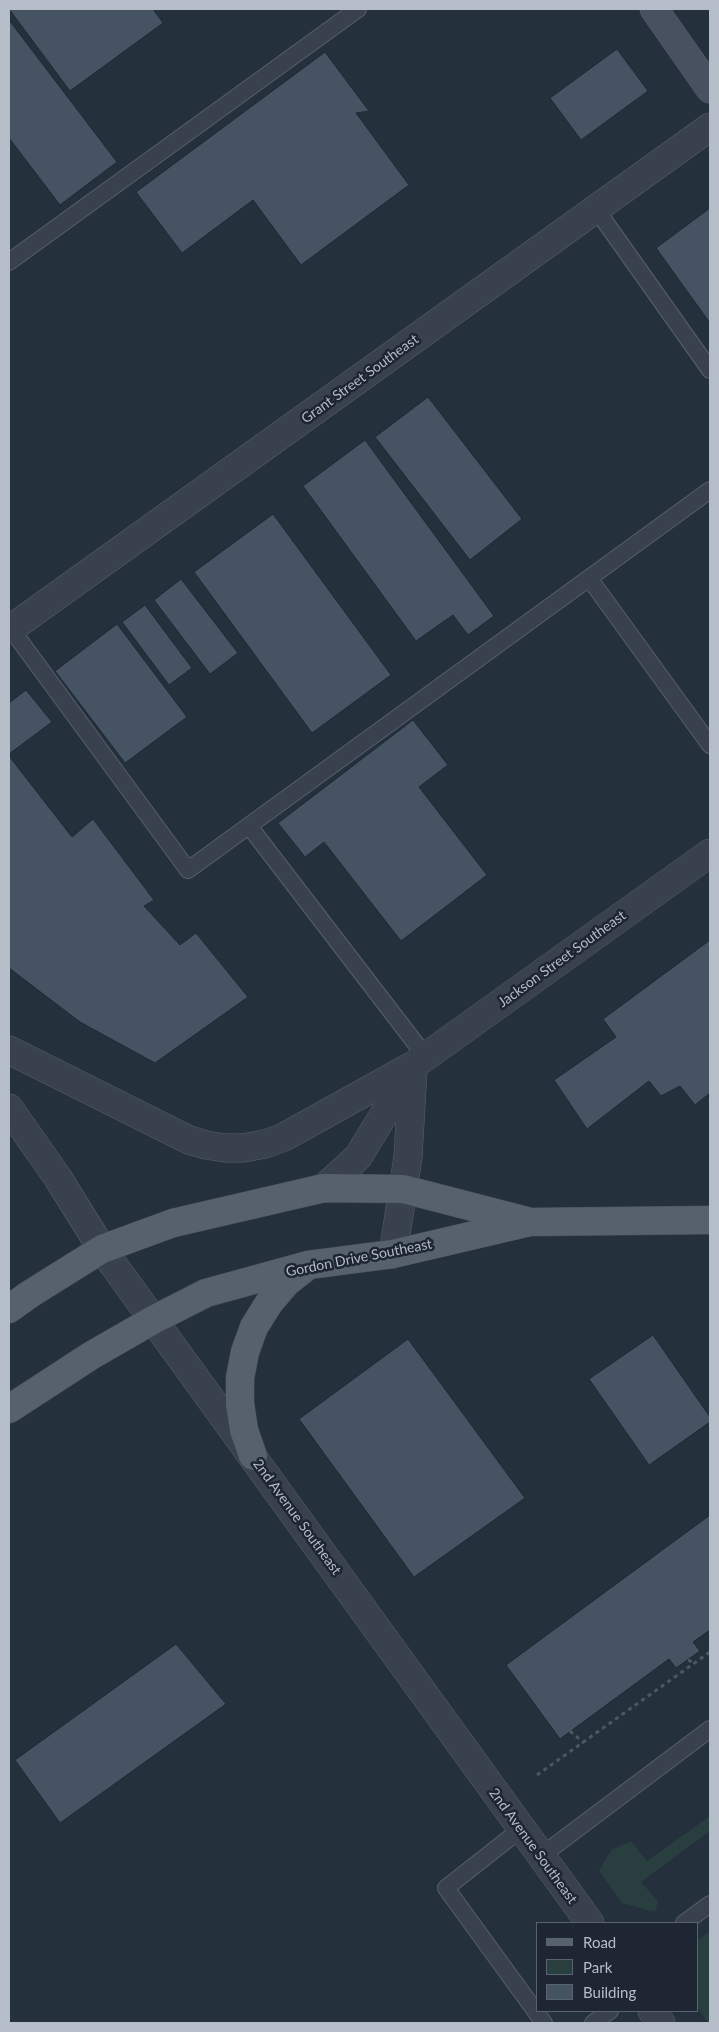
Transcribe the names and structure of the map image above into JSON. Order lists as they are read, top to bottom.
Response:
{
  "streets": {
    "main road": ["Gordon Drive Southeast"],
    "street": ["Grant Street Southeast", "Jackson Street Southeast", "2nd Avenue Southeast"]
  },
  "crossings": [
    ["Jackson Street Southeast", "Gordon Drive Southeast"],
    ["Gordon Drive Southeast", "2nd Avenue Southeast"]
  ],
  "legend": ["Road", "Park", "Building"]
}
